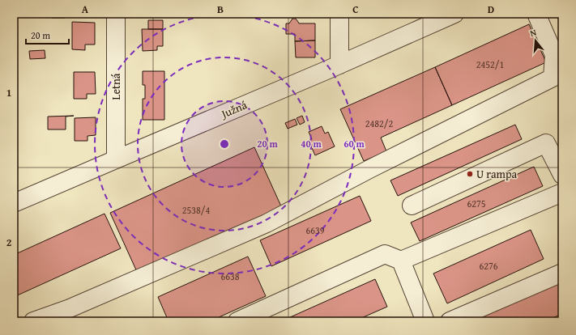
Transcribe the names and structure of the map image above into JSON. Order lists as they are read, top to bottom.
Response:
{
  "streets": {
    "street": ["Letná", "Južná"]
  },
  "crossings": [
    ["Letná", "Južná"]
  ],
  "places": ["U rampa"],
  "house_numbers": [
    "2452/1",
    "2482/2",
    "6275",
    "2538/4",
    "6639",
    "6276",
    "6638"
  ],
  "scale_bar": "20 m",
  "north": "top",
  "grid": {
    "columns": [
      "A",
      "B",
      "C",
      "D"
    ],
    "rows": ["1", "2"]
  },
  "rings": ["20 m", "40 m", "60 m"]
}
